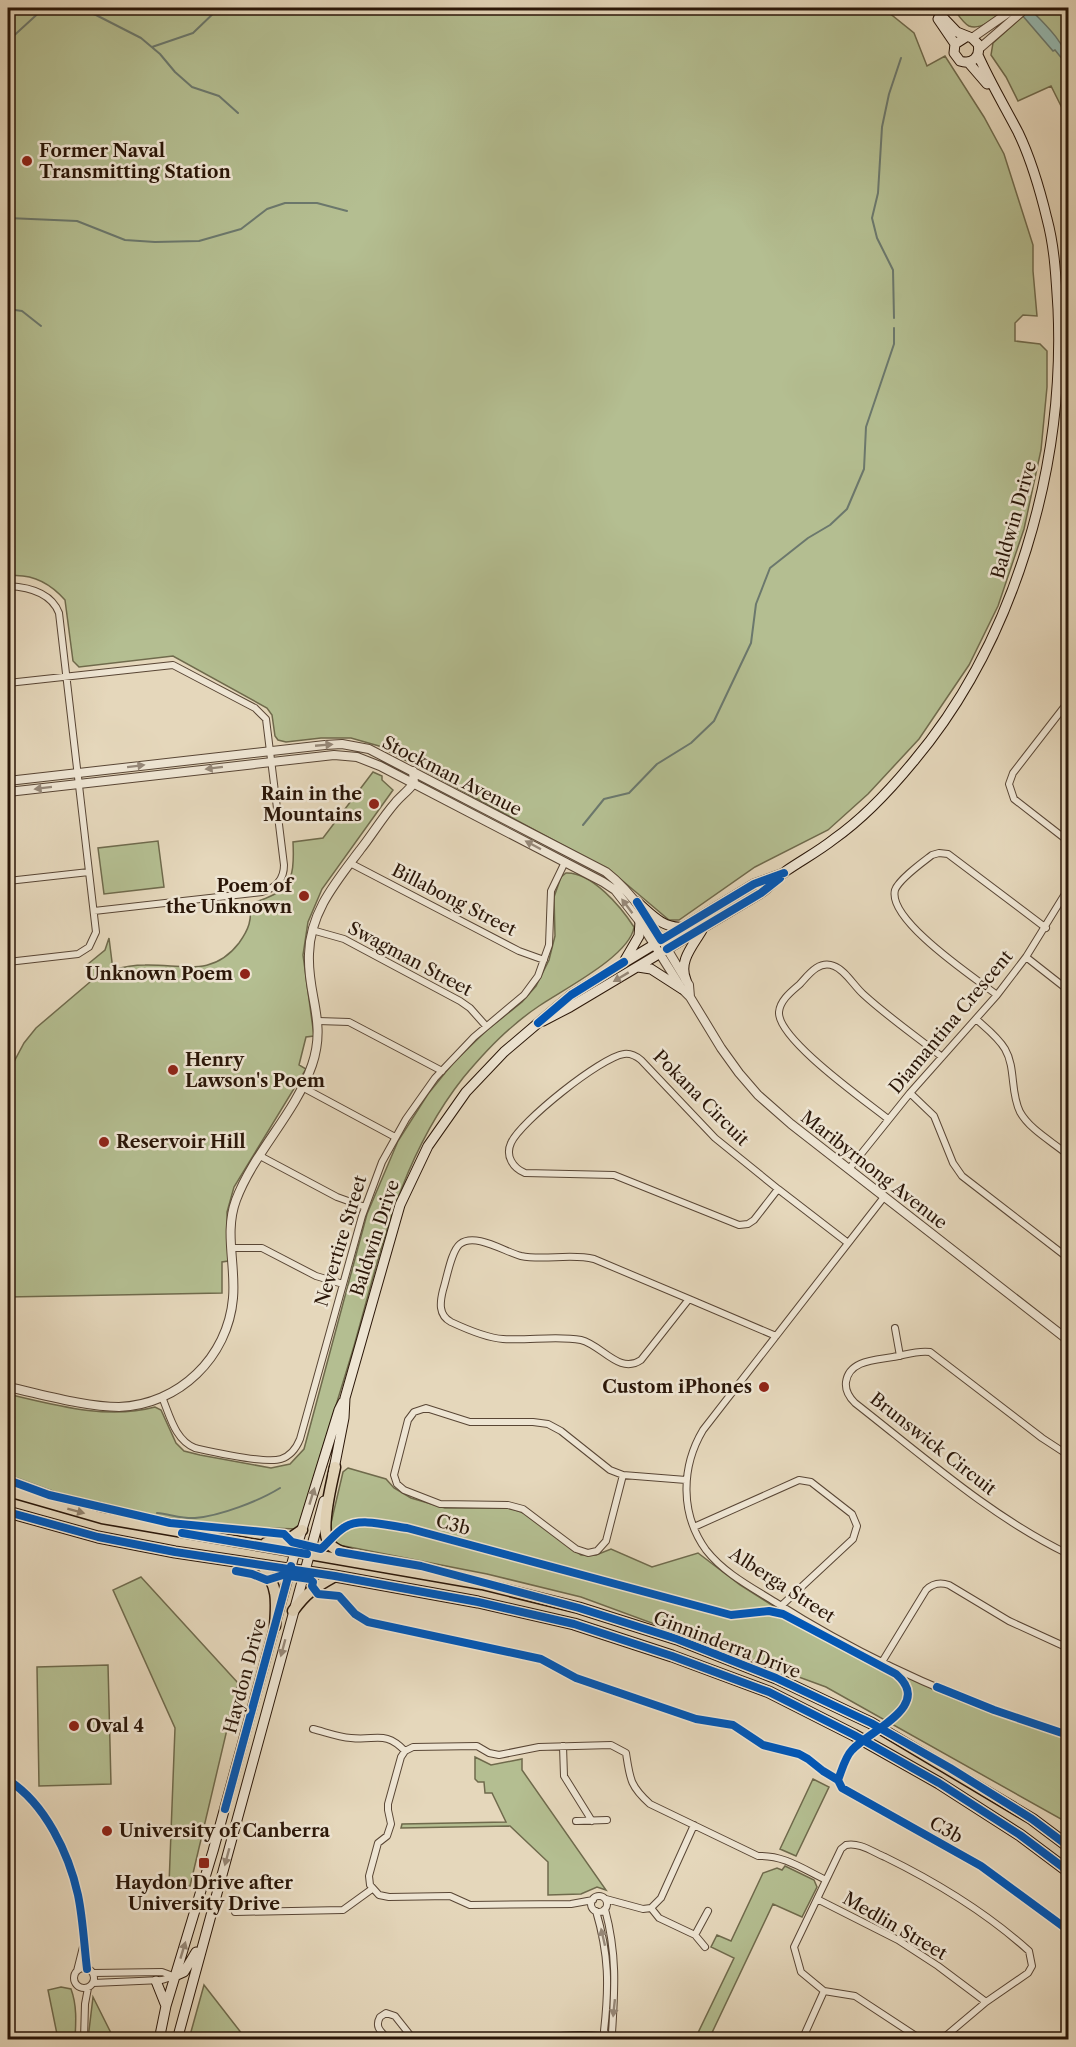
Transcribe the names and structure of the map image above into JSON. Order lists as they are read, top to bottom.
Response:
{
  "streets": {
    "main road": ["Baldwin Drive", "Ginninderra Drive", "Haydon Drive"],
    "street": [
      "Stockman Avenue",
      "Billabong Street",
      "Swagman Street",
      "Diamantina Crescent",
      "Pokana Circuit",
      "Maribyrnong Avenue",
      "Nevertire Street",
      "Brunswick Circuit",
      "Alberga Street",
      "Medlin Street"
    ],
    "cycle path": ["C3b"]
  },
  "crossings": [
    ["Baldwin Drive", "Stockman Avenue"],
    ["Baldwin Drive", "Maribyrnong Avenue"],
    ["Baldwin Drive", "Ginninderra Drive"],
    ["Baldwin Drive", "Haydon Drive"],
    ["Stockman Avenue", "Maribyrnong Avenue"],
    ["Stockman Avenue", "Nevertire Street"],
    ["Billabong Street", "Nevertire Street"],
    ["Swagman Street", "Nevertire Street"],
    ["Diamantina Crescent", "Maribyrnong Avenue"],
    ["Pokana Circuit", "Alberga Street"],
    ["Maribyrnong Avenue", "Alberga Street"],
    ["Ginninderra Drive", "Haydon Drive"]
  ],
  "places": {
    "other": [
      "Former Naval Transmitting Station",
      "Rain in the Mountains",
      "Poem of the Unknown",
      "Unknown Poem",
      "Henry Lawson's Poem",
      "Reservoir Hill",
      "Custom iPhones",
      "Oval 4",
      "University of Canberra"
    ],
    "transit": ["Haydon Drive after University Drive"]
  }
}
